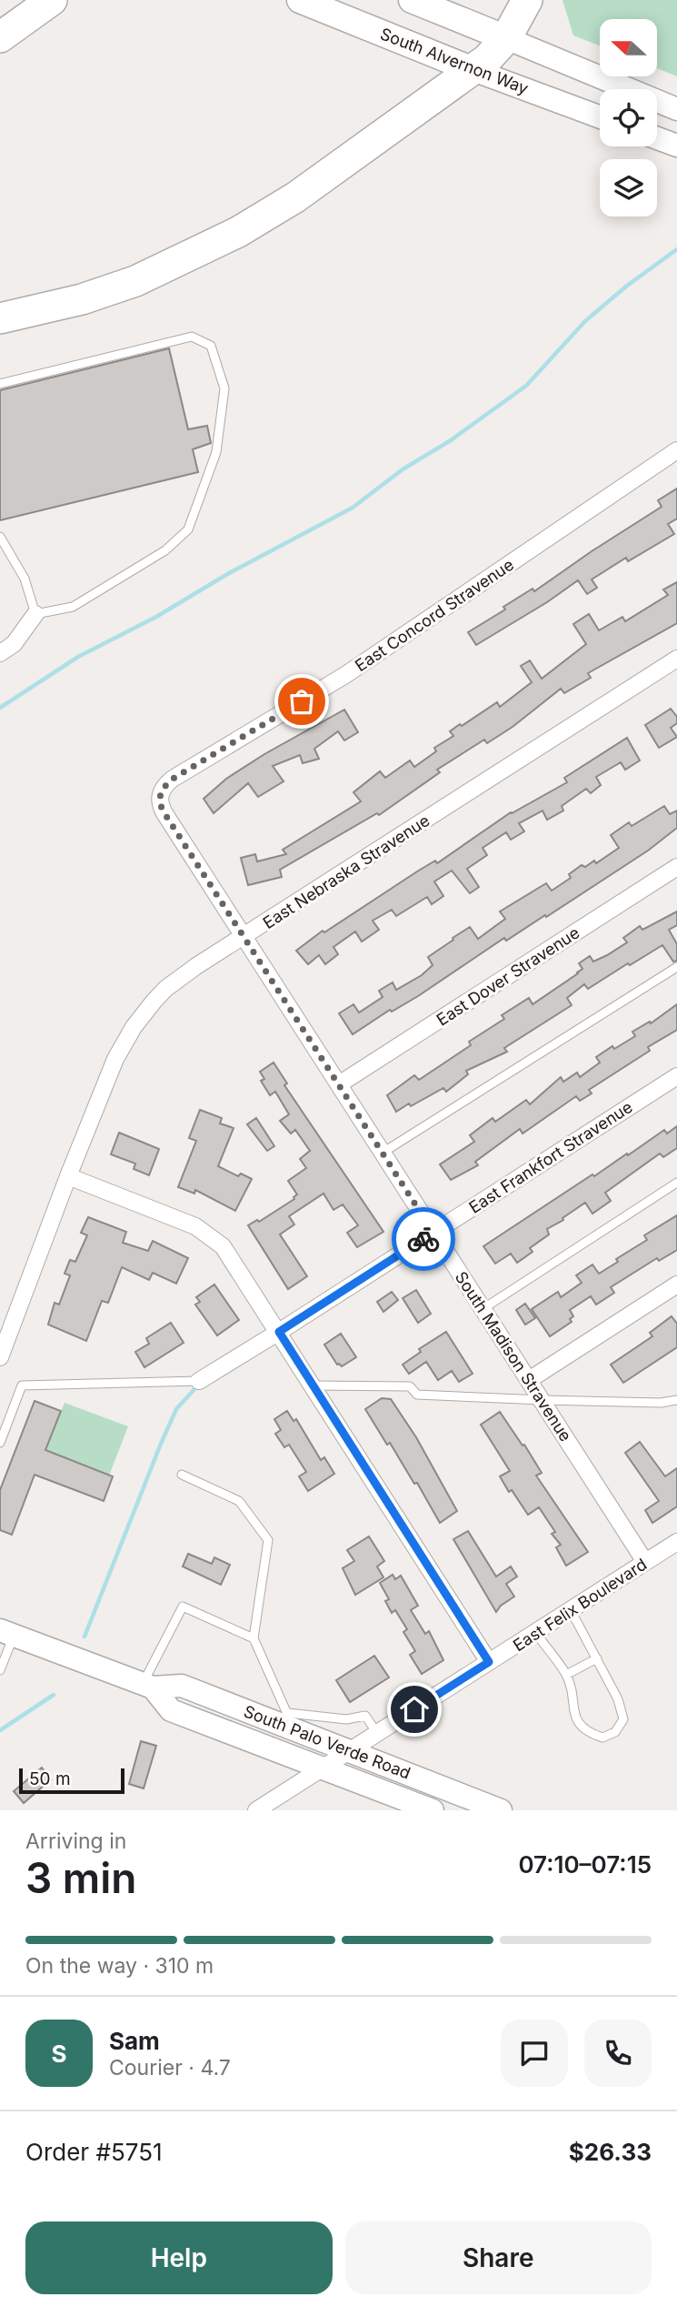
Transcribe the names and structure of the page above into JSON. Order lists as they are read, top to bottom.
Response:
{
  "streets": {
    "main road": ["South Alvernon Way", "South Palo Verde Road"],
    "street": [
      "East Concord Stravenue",
      "East Nebraska Stravenue",
      "East Dover Stravenue",
      "East Frankfort Stravenue",
      "South Madison Stravenue",
      "East Felix Boulevard"
    ]
  },
  "crossings": [
    ["East Concord Stravenue", "South Madison Stravenue"],
    ["East Nebraska Stravenue", "South Madison Stravenue"],
    ["East Dover Stravenue", "South Madison Stravenue"],
    ["East Frankfort Stravenue", "South Madison Stravenue"],
    ["South Madison Stravenue", "East Felix Boulevard"],
    ["East Felix Boulevard", "South Palo Verde Road"]
  ],
  "scale_bar": "50 m",
  "north": "left",
  "page": {
    "scale": "50 m",
    "heading": ["3 min", "Arriving in", "07:10–07:15"],
    "panel": [
      "Sam",
      "Courier · 4.7",
      "Order #5751",
      "$26.33"
    ],
    "bar": "On the way · 310 m",
    "round": "S",
    "buttons": ["Help", "Share"]
  }
}
